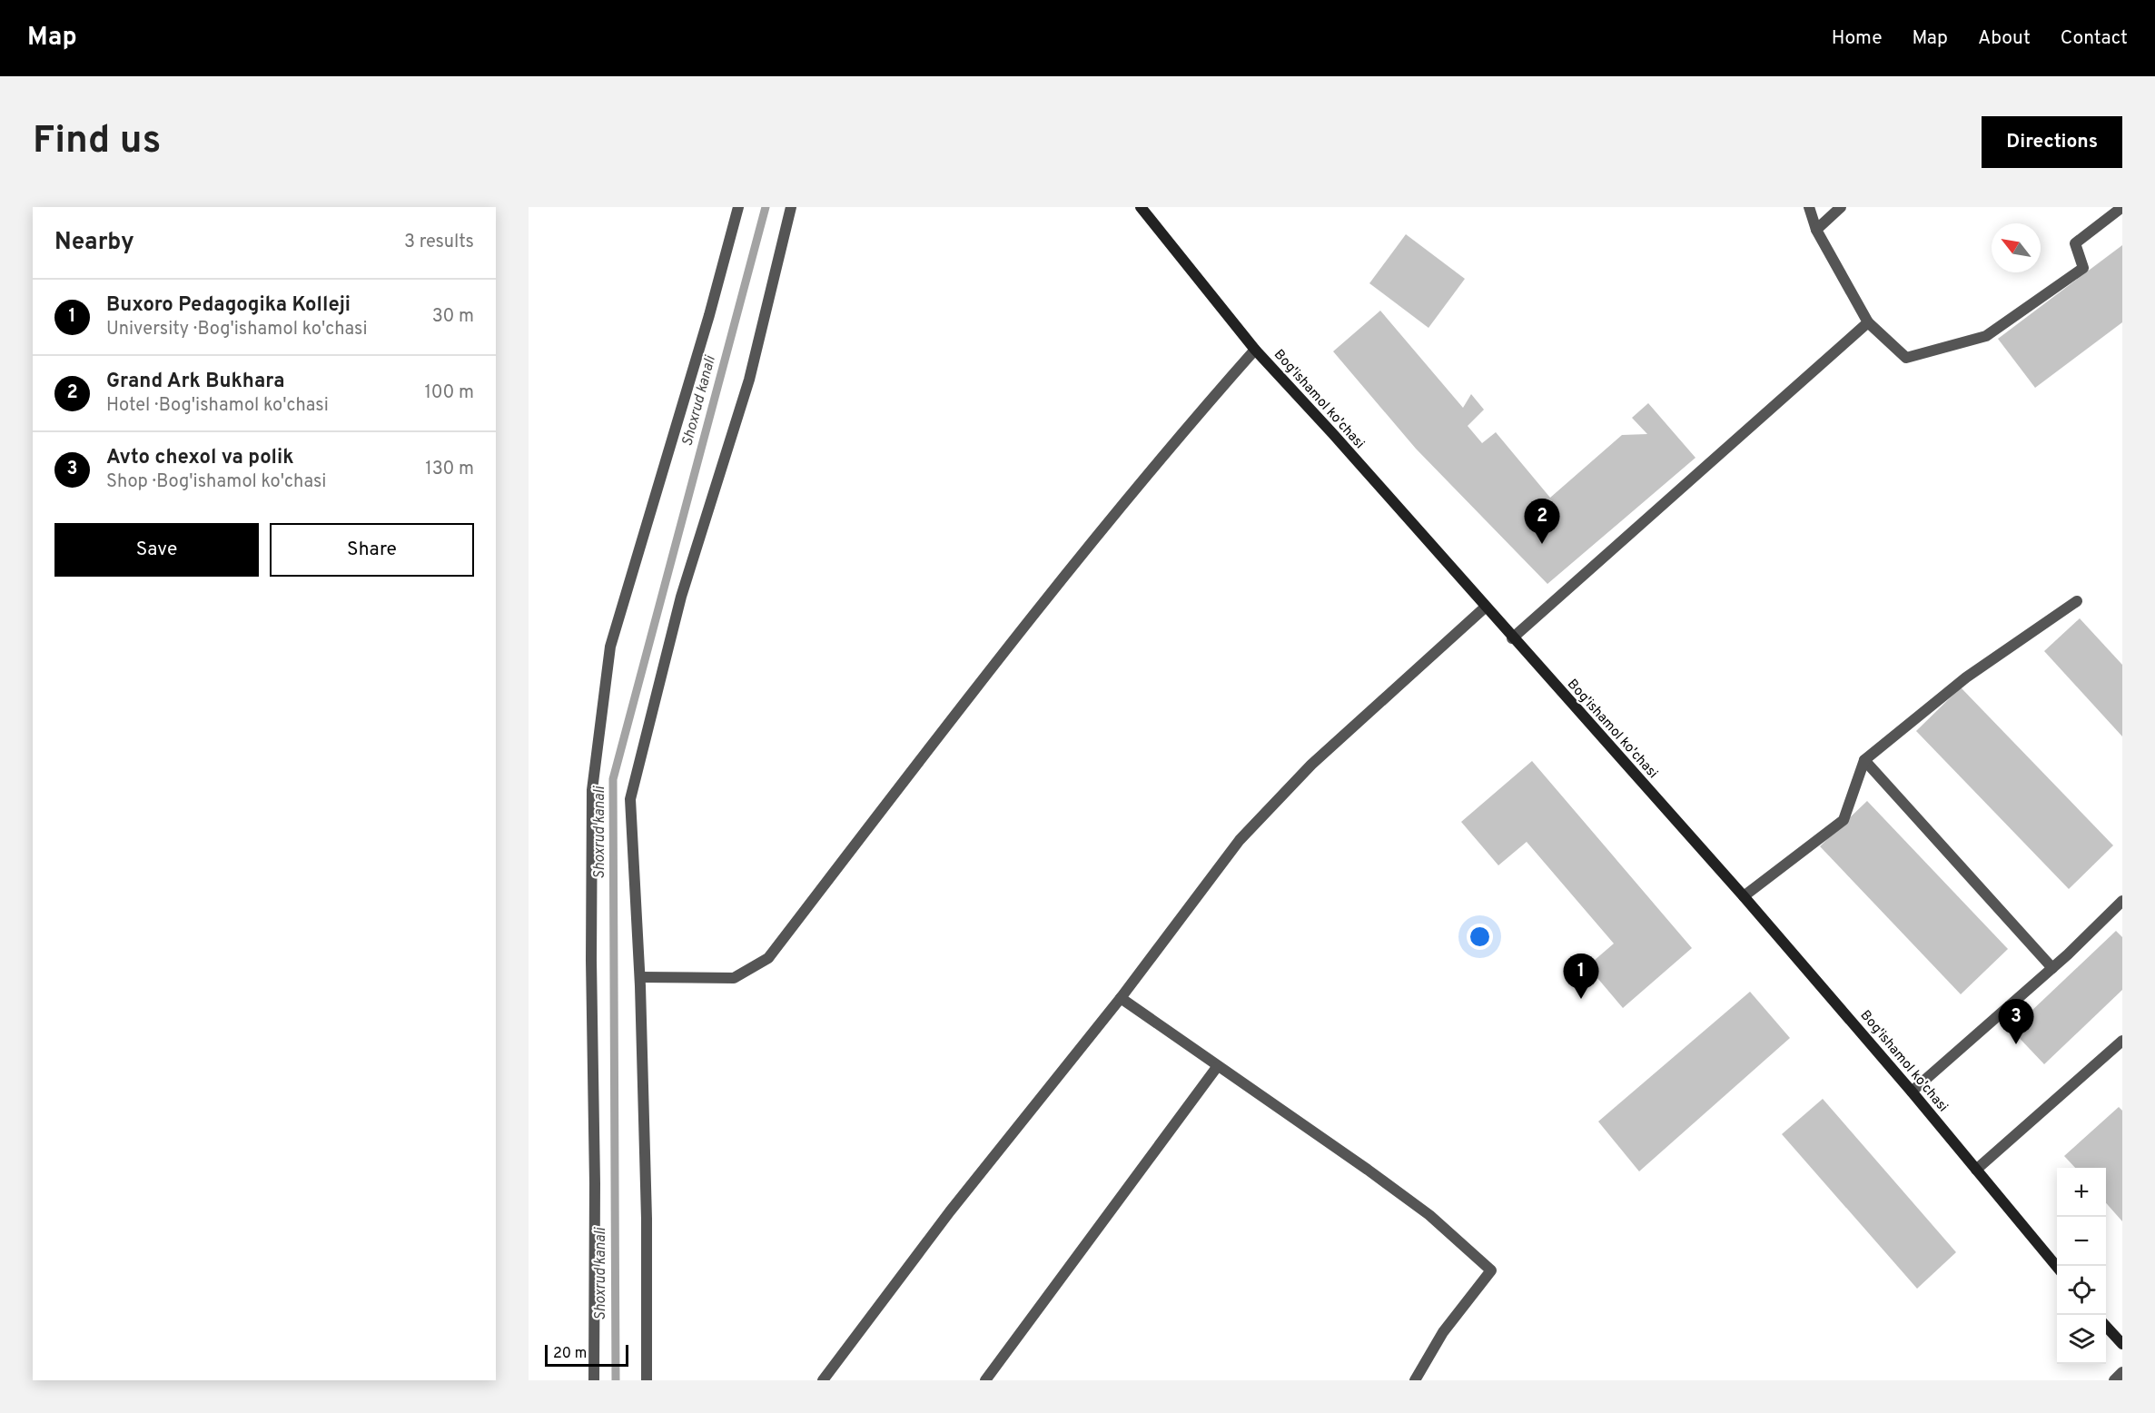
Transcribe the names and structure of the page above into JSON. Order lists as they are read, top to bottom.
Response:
{
  "streets": {
    "street": ["Bog'ishamol ko'chasi"]
  },
  "water": ["Shoxrud kanali"],
  "scale_bar": "20 m",
  "north": "top left",
  "page": {
    "header": "Map",
    "nav": [
      "Home",
      "Map",
      "About",
      "Contact"
    ],
    "buttons": [
      "Directions",
      ["Save", "Share"]
    ],
    "title": "Find us",
    "heading": ["Nearby", "3 results"],
    "list": [
      {
        "mark": "1",
        "name": "Buxoro Pedagogika Kolleji",
        "note": "University · Bog'ishamol ko'chasi",
        "value": "30 m"
      },
      {
        "mark": "2",
        "name": "Grand Ark Bukhara",
        "note": "Hotel · Bog'ishamol ko'chasi",
        "value": "100 m"
      },
      {
        "mark": "3",
        "name": "Avto chexol va polik",
        "note": "Shop · Bog'ishamol ko'chasi",
        "value": "130 m"
      }
    ],
    "pins": ["2", "1", "3"],
    "map_buttons": ["+", "−"],
    "scale": "20 m"
  }
}
